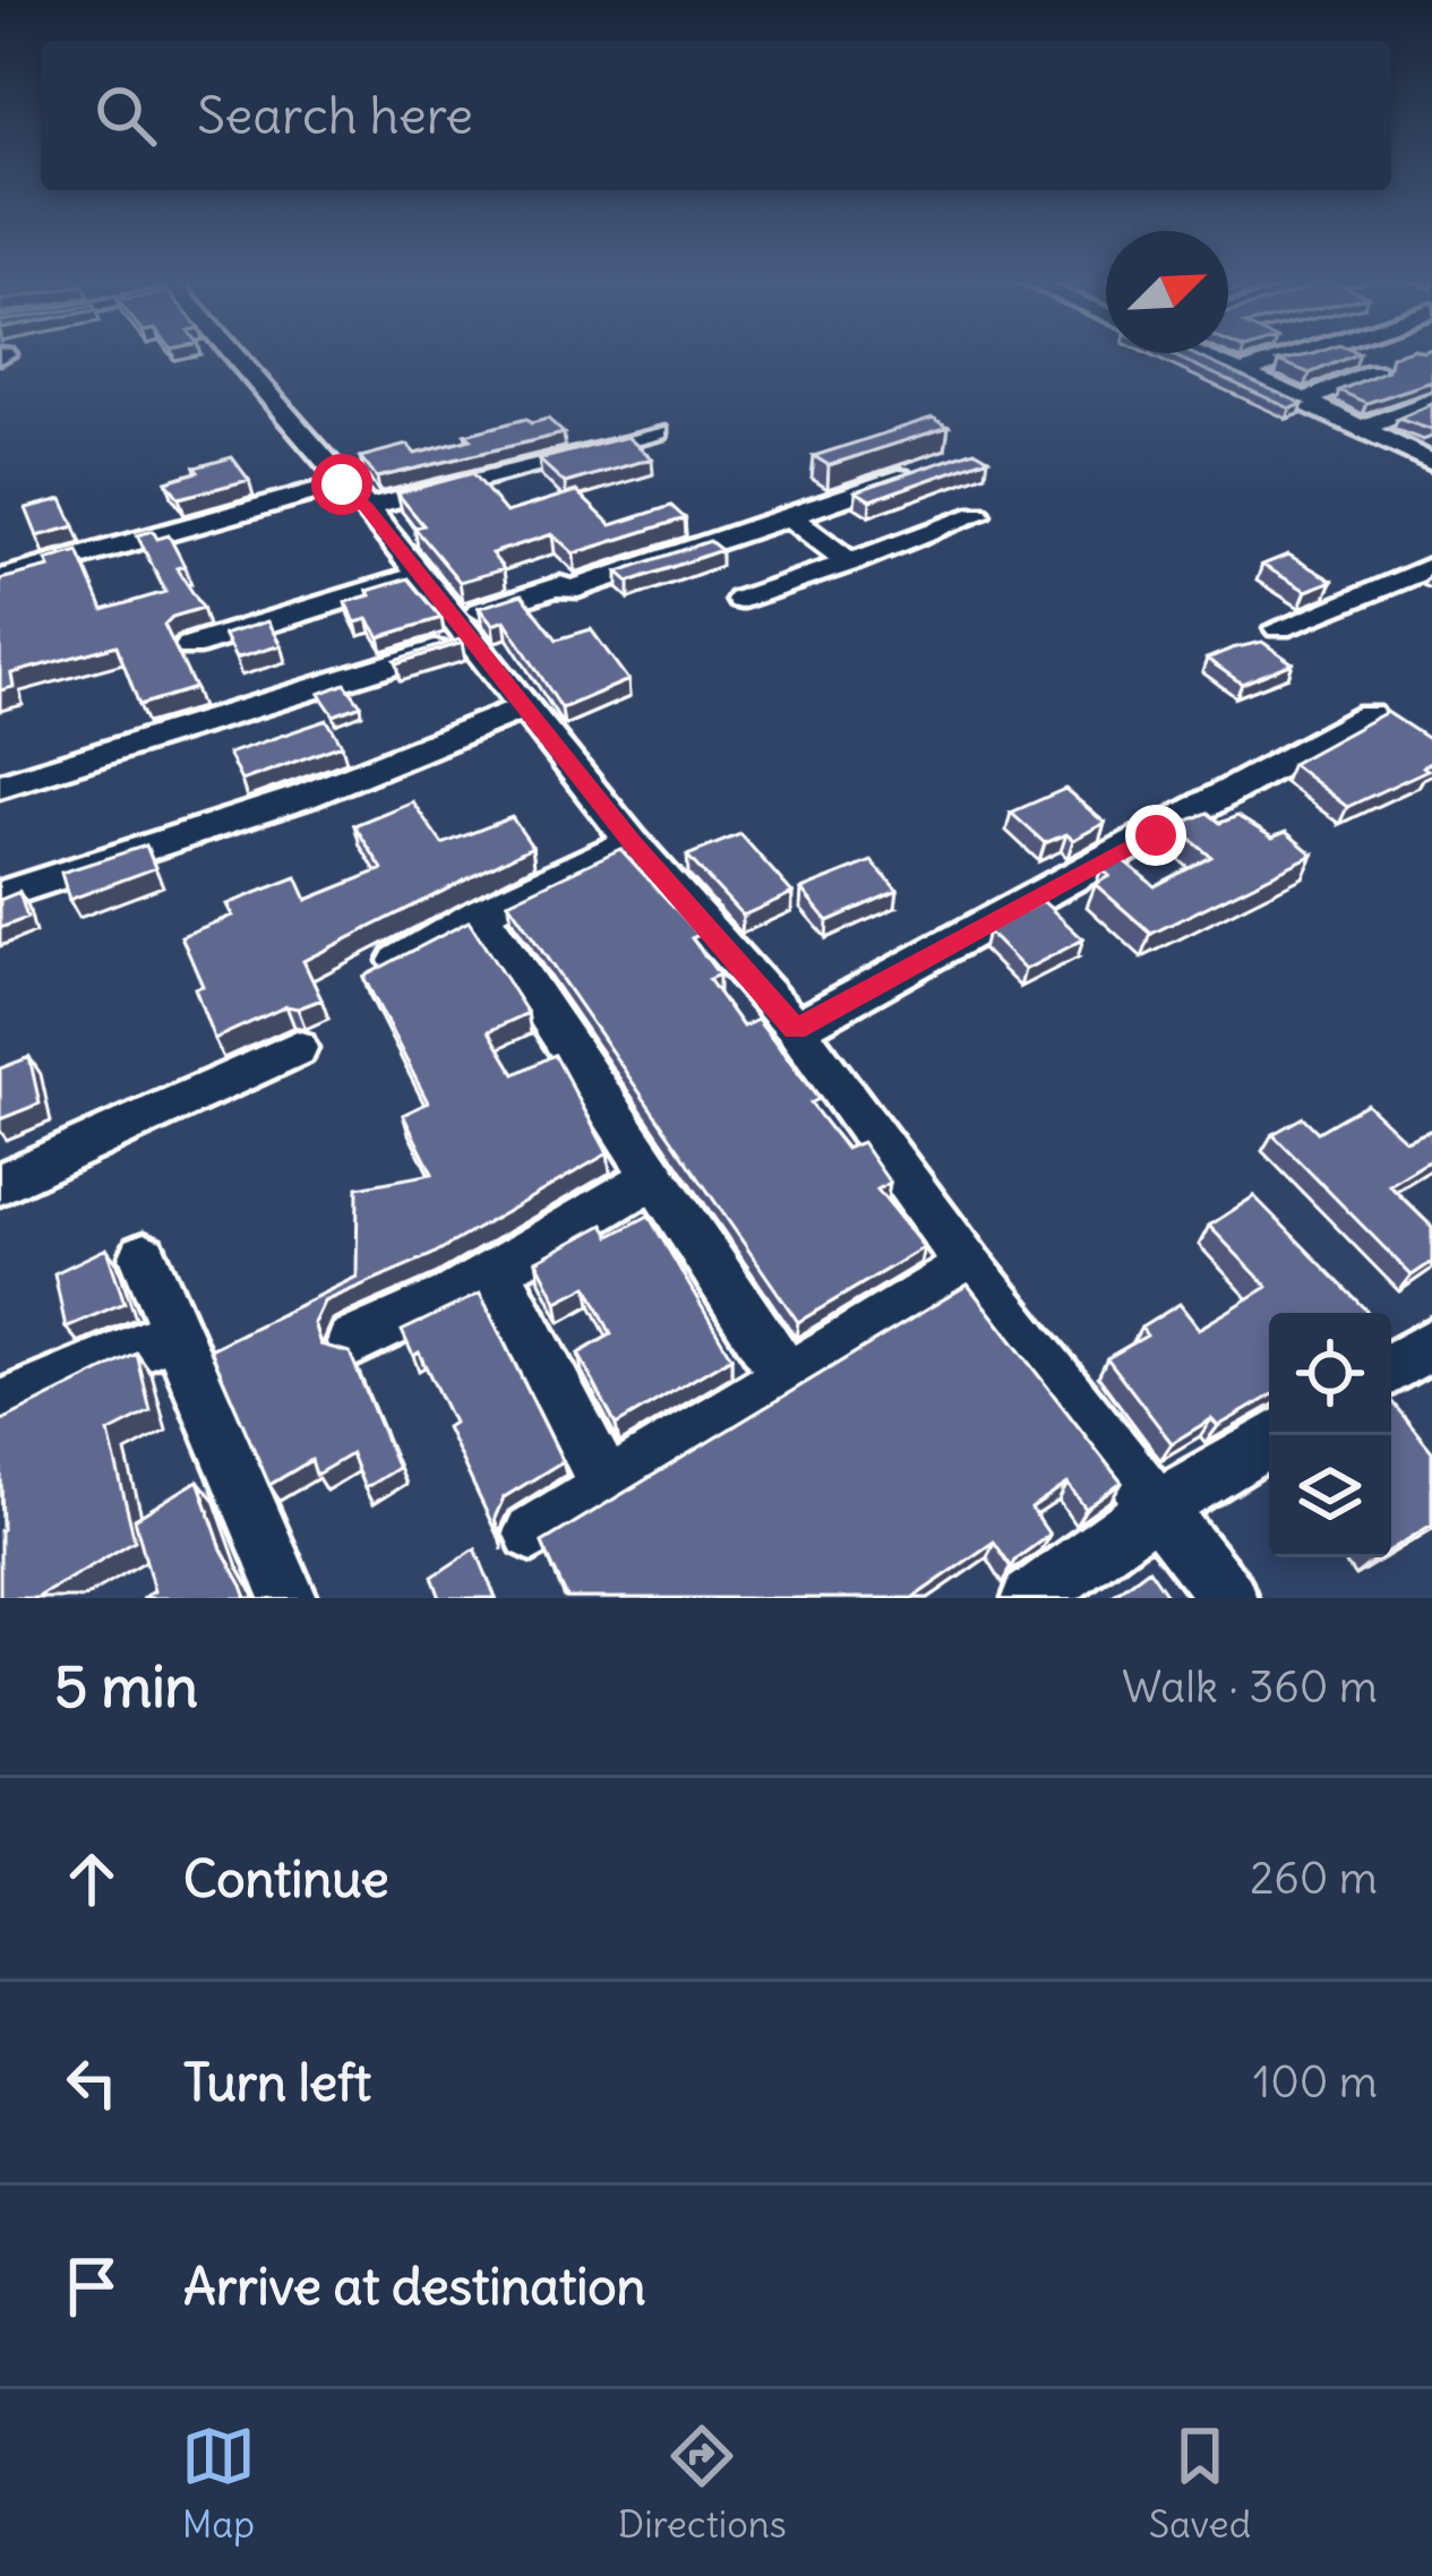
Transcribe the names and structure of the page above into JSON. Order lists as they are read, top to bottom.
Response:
{
  "north": "top right",
  "page": {
    "search": "Search here",
    "heading": ["5 min", "Walk · 360 m"],
    "list": [
      ["Continue", "260 m"],
      ["Turn left", "100 m"],
      "Arrive at destination"
    ],
    "nav": ["Map", "Directions", "Saved"]
  }
}
